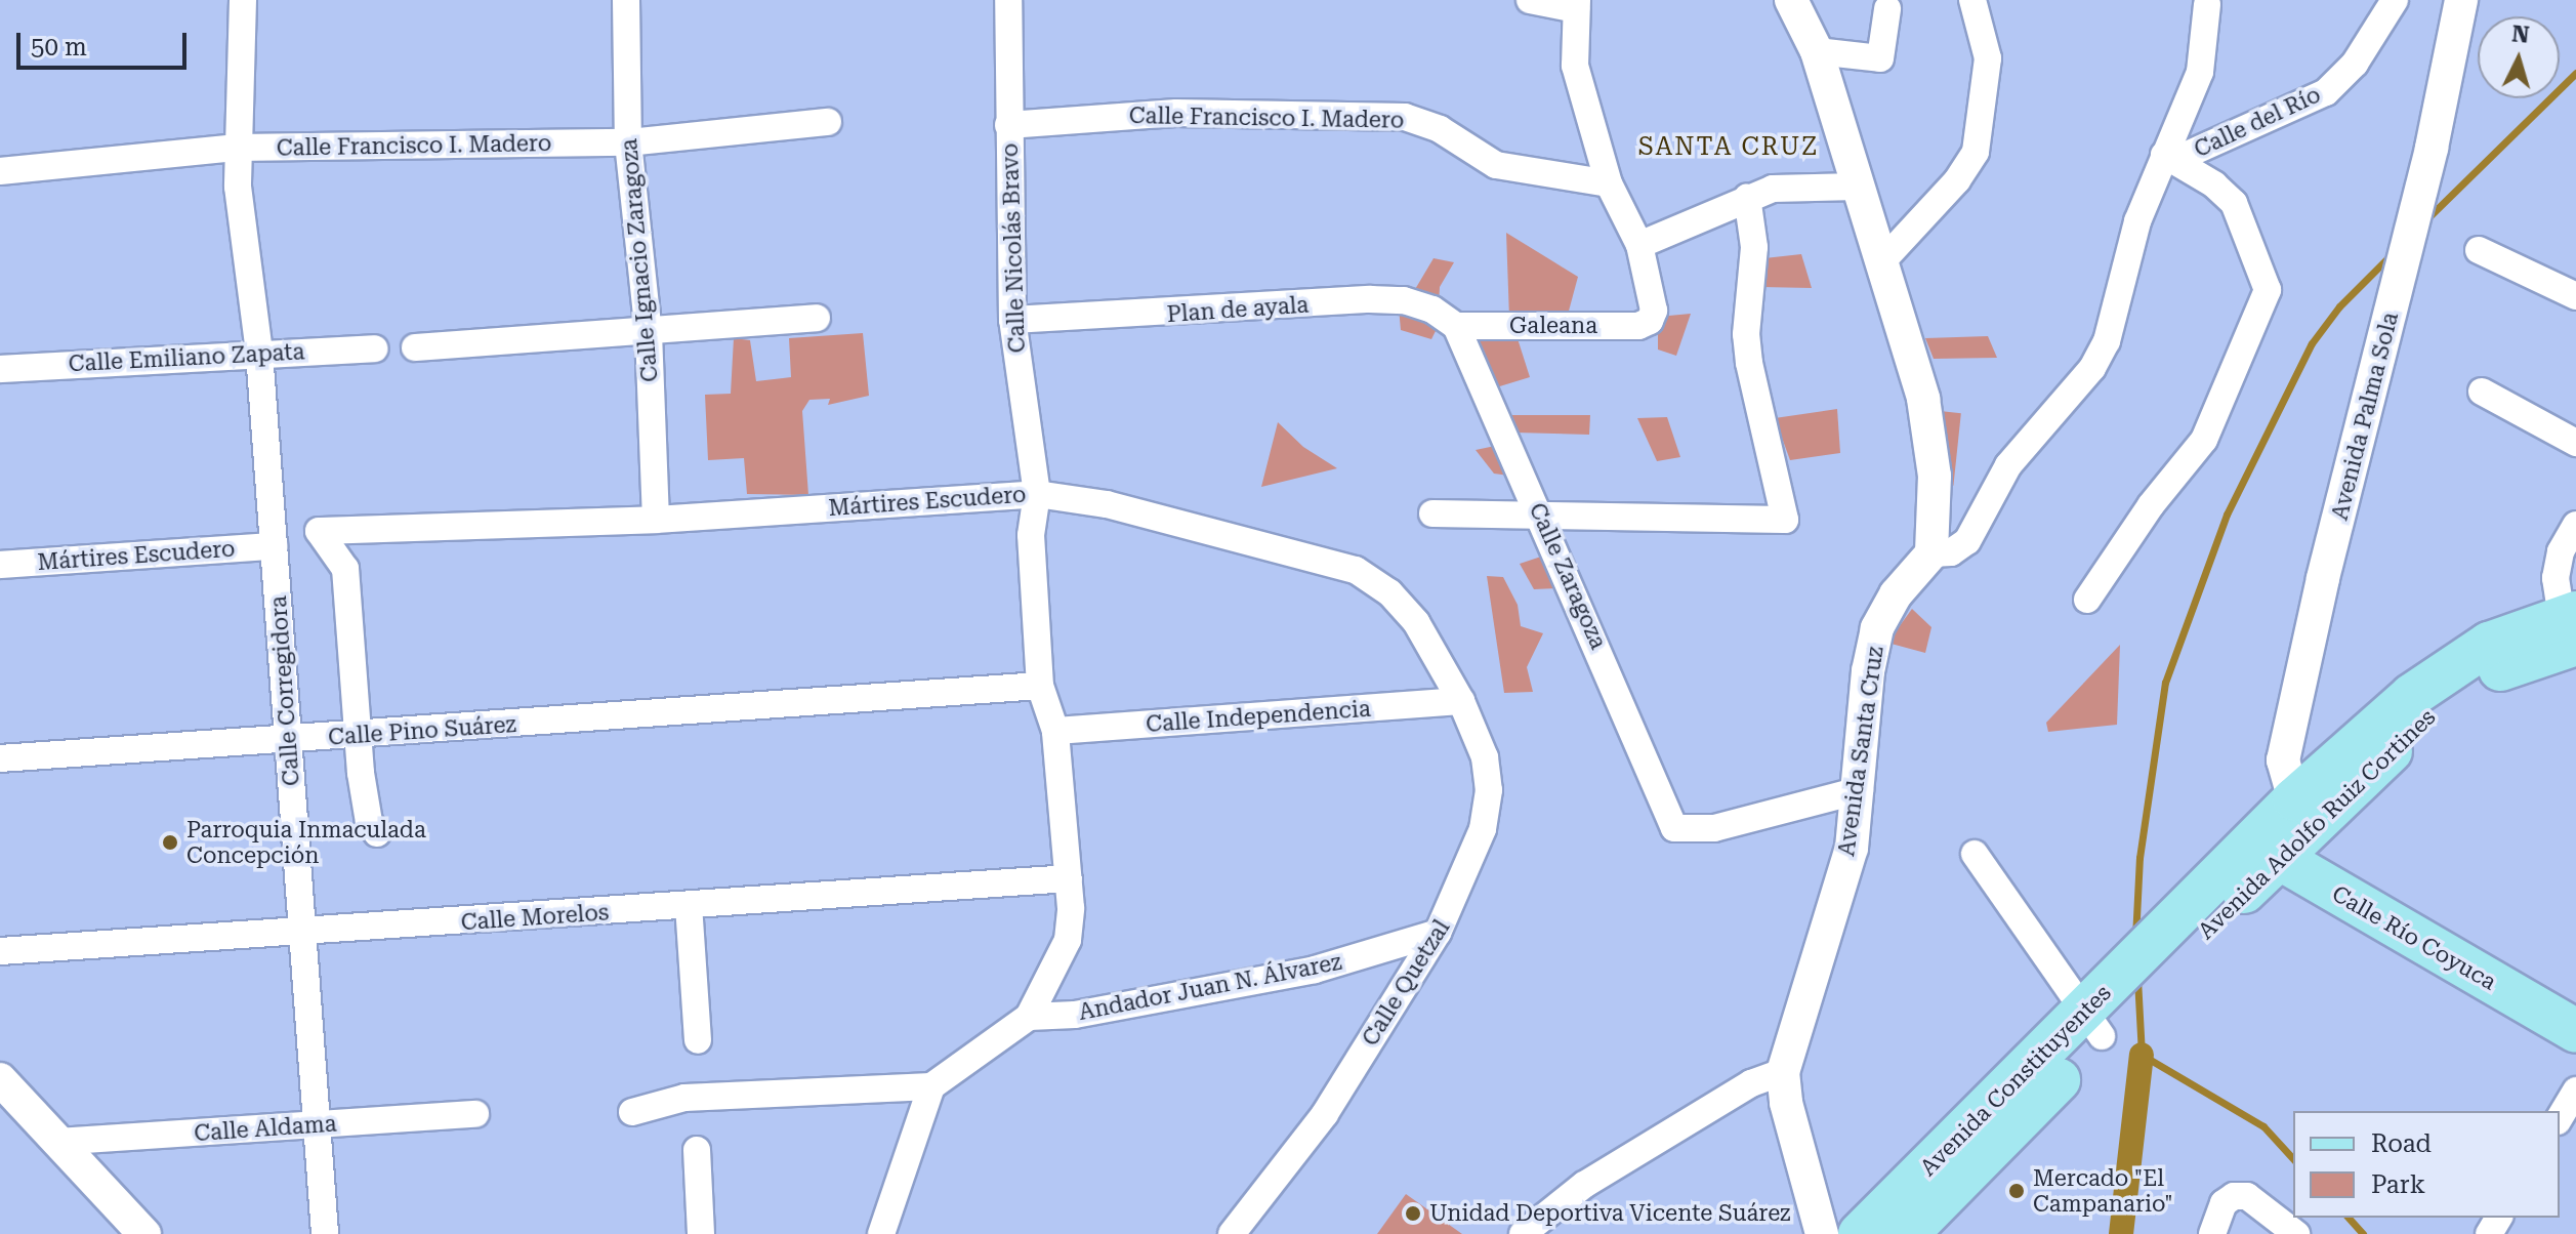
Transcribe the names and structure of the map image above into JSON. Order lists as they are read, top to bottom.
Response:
{
  "streets": {
    "main road": ["Avenida Adolfo Ruiz Cortines", "Calle Río Coyuca", "Avenida Constituyentes"],
    "street": [
      "Calle Francisco I. Madero",
      "Calle del Río",
      "Calle Nicolás Bravo",
      "Calle Ignacio Zaragoza",
      "Plan de ayala",
      "Galeana",
      "Calle Emiliano Zapata",
      "Avenida Palma Sola",
      "Mártires Escudero",
      "Calle Zaragoza",
      "Calle Corregidora",
      "Calle Independencia",
      "Calle Pino Suárez",
      "Avenida Santa Cruz",
      "Calle Morelos",
      "Calle Quetzal",
      "Andador Juan N. Álvarez",
      "Calle Aldama"
    ]
  },
  "crossings": [
    ["Calle Francisco I. Madero", "Calle Nicolás Bravo"],
    ["Calle Francisco I. Madero", "Calle Ignacio Zaragoza"],
    ["Calle Francisco I. Madero", "Calle Corregidora"],
    ["Calle Nicolás Bravo", "Plan de ayala"],
    ["Calle Nicolás Bravo", "Mártires Escudero"],
    ["Calle Nicolás Bravo", "Calle Independencia"],
    ["Calle Nicolás Bravo", "Calle Pino Suárez"],
    ["Calle Nicolás Bravo", "Calle Morelos"],
    ["Calle Nicolás Bravo", "Andador Juan N. Álvarez"],
    ["Calle Ignacio Zaragoza", "Mártires Escudero"],
    ["Plan de ayala", "Galeana"],
    ["Plan de ayala", "Calle Zaragoza"],
    ["Galeana", "Calle Zaragoza"],
    ["Calle Emiliano Zapata", "Calle Corregidora"],
    ["Avenida Palma Sola", "Avenida Adolfo Ruiz Cortines"],
    ["Mártires Escudero", "Calle Corregidora"],
    ["Mártires Escudero", "Calle Independencia"],
    ["Mártires Escudero", "Calle Pino Suárez"],
    ["Mártires Escudero", "Calle Quetzal"],
    ["Calle Zaragoza", "Avenida Santa Cruz"],
    ["Calle Corregidora", "Calle Pino Suárez"],
    ["Calle Corregidora", "Calle Morelos"],
    ["Calle Corregidora", "Calle Aldama"],
    ["Calle Independencia", "Calle Quetzal"],
    ["Avenida Santa Cruz", "Avenida Constituyentes"],
    ["Avenida Adolfo Ruiz Cortines", "Calle Río Coyuca"],
    ["Avenida Adolfo Ruiz Cortines", "Avenida Constituyentes"],
    ["Calle Quetzal", "Andador Juan N. Álvarez"]
  ],
  "districts": ["SANTA CRUZ"],
  "places": ["Parroquia Inmaculada Concepción", "Mercado \"El Campanario\"", "Unidad Deportiva Vicente Suárez"],
  "legend": ["Road", "Park"],
  "scale_bar": "50 m",
  "north": "top"
}
